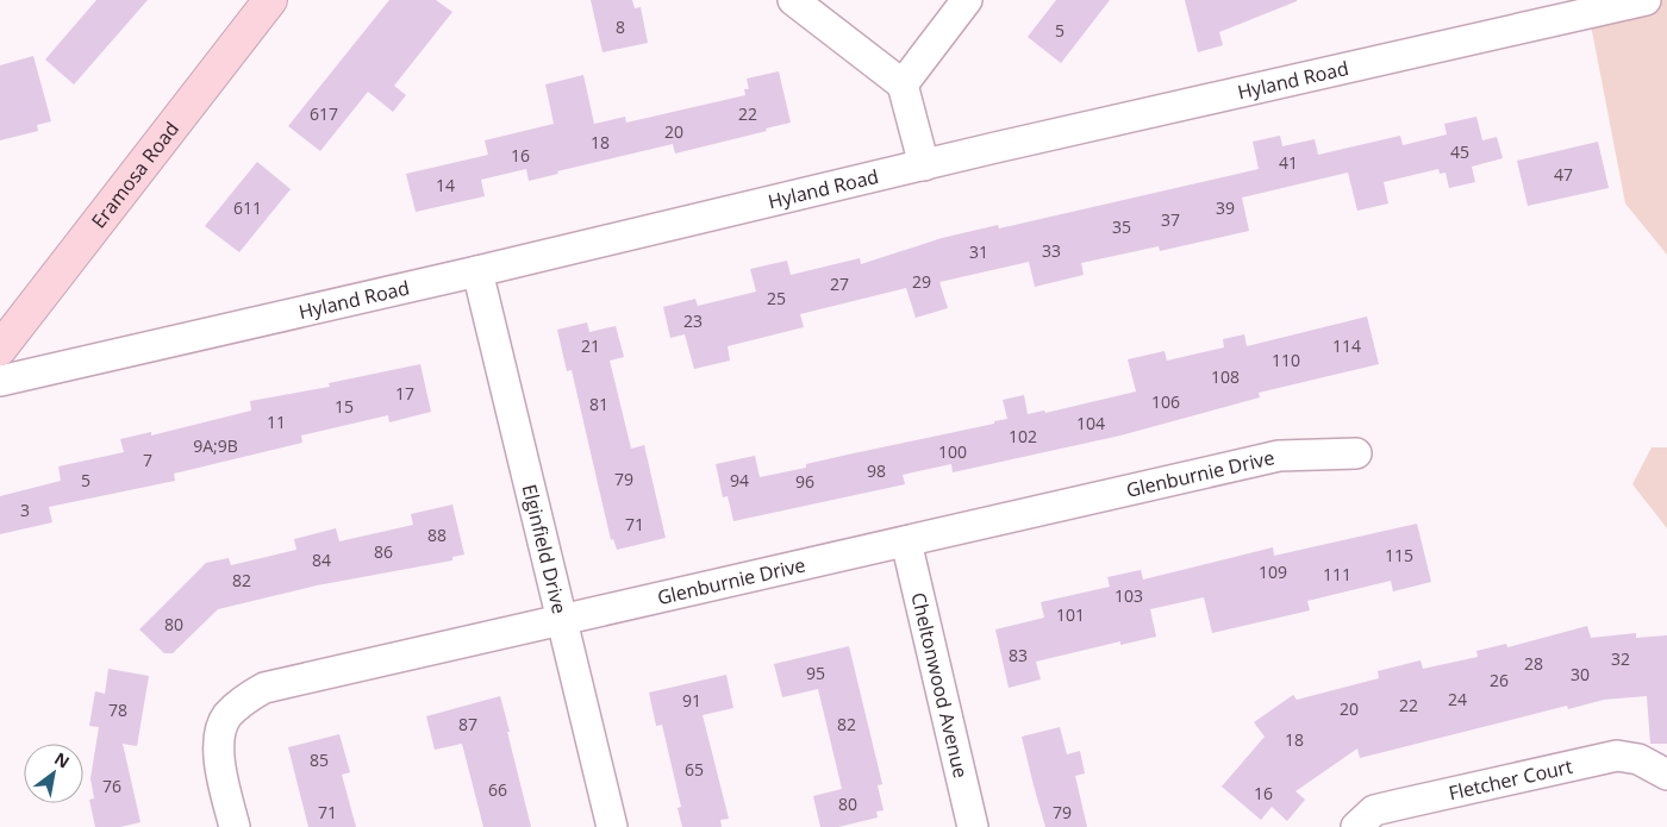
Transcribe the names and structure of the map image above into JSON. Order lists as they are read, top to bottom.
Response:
{
  "streets": {
    "main road": ["Eramosa Road"],
    "street": [
      "Hyland Road",
      "Glenburnie Drive",
      "Elginfield Drive",
      "Cheltonwood Avenue",
      "Fletcher Court"
    ]
  },
  "crossings": [
    ["Hyland Road", "Elginfield Drive"],
    ["Glenburnie Drive", "Elginfield Drive"],
    ["Glenburnie Drive", "Cheltonwood Avenue"]
  ],
  "house_numbers": [
    "8",
    "5",
    "617",
    "22",
    "20",
    "18",
    "45",
    "16",
    "41",
    "47",
    "14",
    "611",
    "39",
    "37",
    "35",
    "33",
    "31",
    "29",
    "27",
    "25",
    "23",
    "21",
    "114",
    "110",
    "108",
    "17",
    "106",
    "81",
    "15",
    "11",
    "104",
    "102",
    "9A;9B",
    "100",
    "7",
    "98",
    "79",
    "5",
    "94",
    "96",
    "3",
    "71",
    "88",
    "86",
    "115",
    "84",
    "109",
    "111",
    "82",
    "103",
    "101",
    "80",
    "83",
    "32",
    "28",
    "95",
    "30",
    "26",
    "24",
    "91",
    "22",
    "20",
    "78",
    "87",
    "82",
    "18",
    "85",
    "65",
    "76",
    "66",
    "16",
    "80",
    "71",
    "79"
  ],
  "north": "top right"
}
